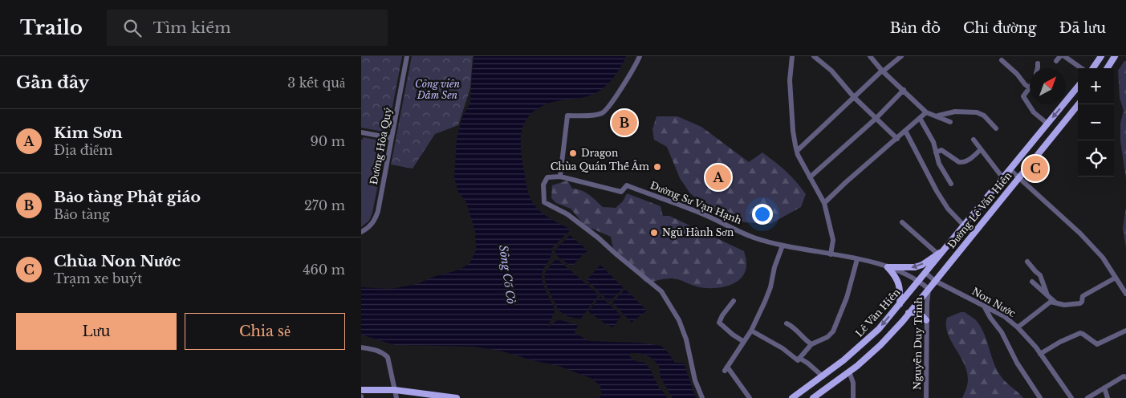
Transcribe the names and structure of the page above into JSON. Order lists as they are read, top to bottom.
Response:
{
  "streets": {
    "main road": ["Đường Lê Văn Hiến", "Lê Văn Hiến"],
    "street": [
      "Đường Hòa Quý",
      "Đường Sư Vạn Hạnh",
      "Non Nước",
      "Nguyễn Duy Trinh"
    ]
  },
  "crossings": [
    ["Đường Sư Vạn Hạnh", "Đường Lê Văn Hiến"],
    ["Đường Sư Vạn Hạnh", "Lê Văn Hiến"],
    ["Đường Sư Vạn Hạnh", "Nguyễn Duy Trinh"],
    ["Đường Lê Văn Hiến", "Non Nước"],
    ["Đường Lê Văn Hiến", "Lê Văn Hiến"],
    ["Đường Lê Văn Hiến", "Nguyễn Duy Trinh"],
    ["Non Nước", "Lê Văn Hiến"]
  ],
  "water": ["Sông Cổ Cò"],
  "parks": ["Công viên Đầm Sen"],
  "places": ["Dragon", "Chùa Quán Thế Âm", "Ngũ Hành Sơn"],
  "north": "top right",
  "page": {
    "header": "Trailo",
    "search": "Tìm kiếm",
    "nav": ["Bản đồ", "Chỉ đường", "Đã lưu"],
    "heading": ["Gần đây", "3 kết quả"],
    "map_buttons": ["+", "−"],
    "list": [
      {
        "mark": "A",
        "name": "Kim Sơn",
        "note": "Địa điểm",
        "value": "90 m"
      },
      {
        "mark": "B",
        "name": "Bảo tàng Phật giáo",
        "note": "Bảo tàng",
        "value": "270 m"
      },
      {
        "mark": "C",
        "name": "Chùa Non Nước",
        "note": "Trạm xe buýt",
        "value": "460 m"
      }
    ],
    "pins": ["B", "C", "A"],
    "buttons": ["Lưu", "Chia sẻ"]
  }
}
